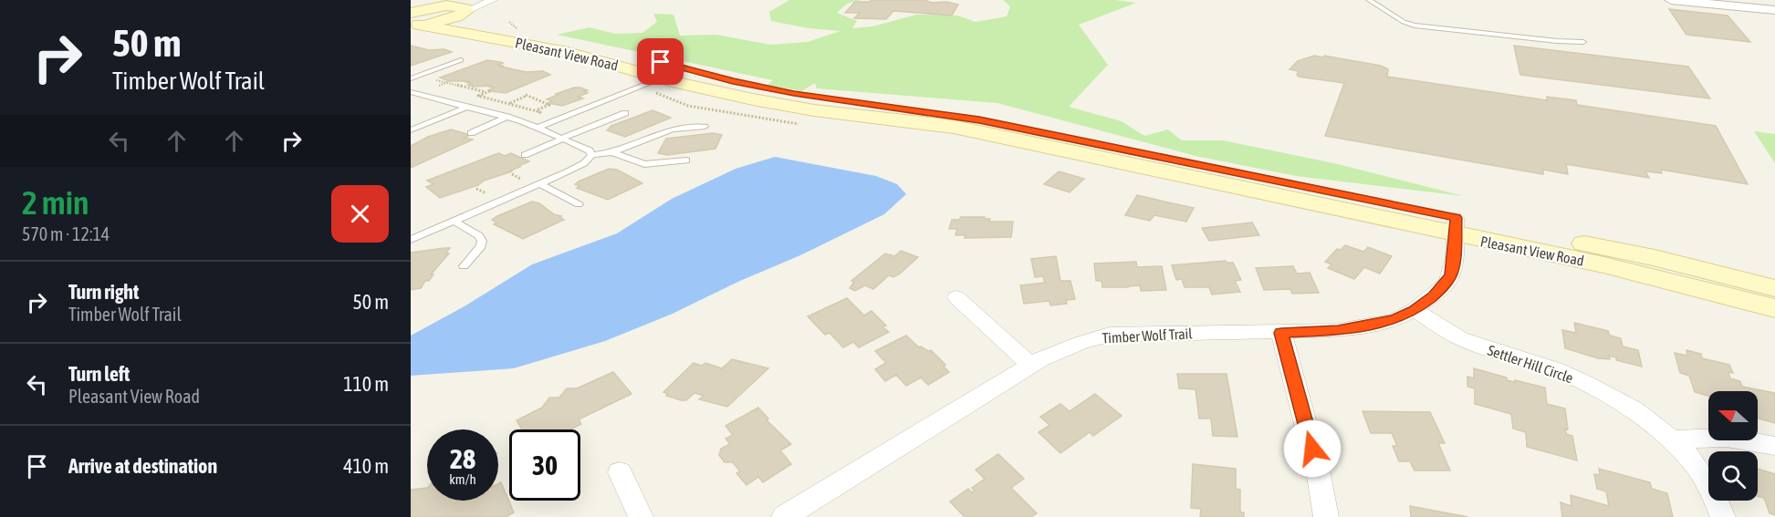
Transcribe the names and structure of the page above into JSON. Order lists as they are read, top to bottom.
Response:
{
  "streets": {
    "main road": ["Pleasant View Road"],
    "street": ["Timber Wolf Trail", "Settler Hill Circle"]
  },
  "crossings": [
    ["Pleasant View Road", "Timber Wolf Trail"],
    ["Timber Wolf Trail", "Settler Hill Circle"]
  ],
  "north": "left",
  "page": {
    "turn": ["50 m", "Timber Wolf Trail"],
    "heading": ["2 min", "570 m · 12:14"],
    "list": [
      {
        "name": "Turn right",
        "note": "Timber Wolf Trail",
        "value": "50 m"
      },
      {
        "name": "Turn left",
        "note": "Pleasant View Road",
        "value": "110 m"
      },
      {
        "name": "Arrive at destination",
        "value": "410 m"
      }
    ],
    "speed": "28 km/h",
    "limit": "30"
  }
}
